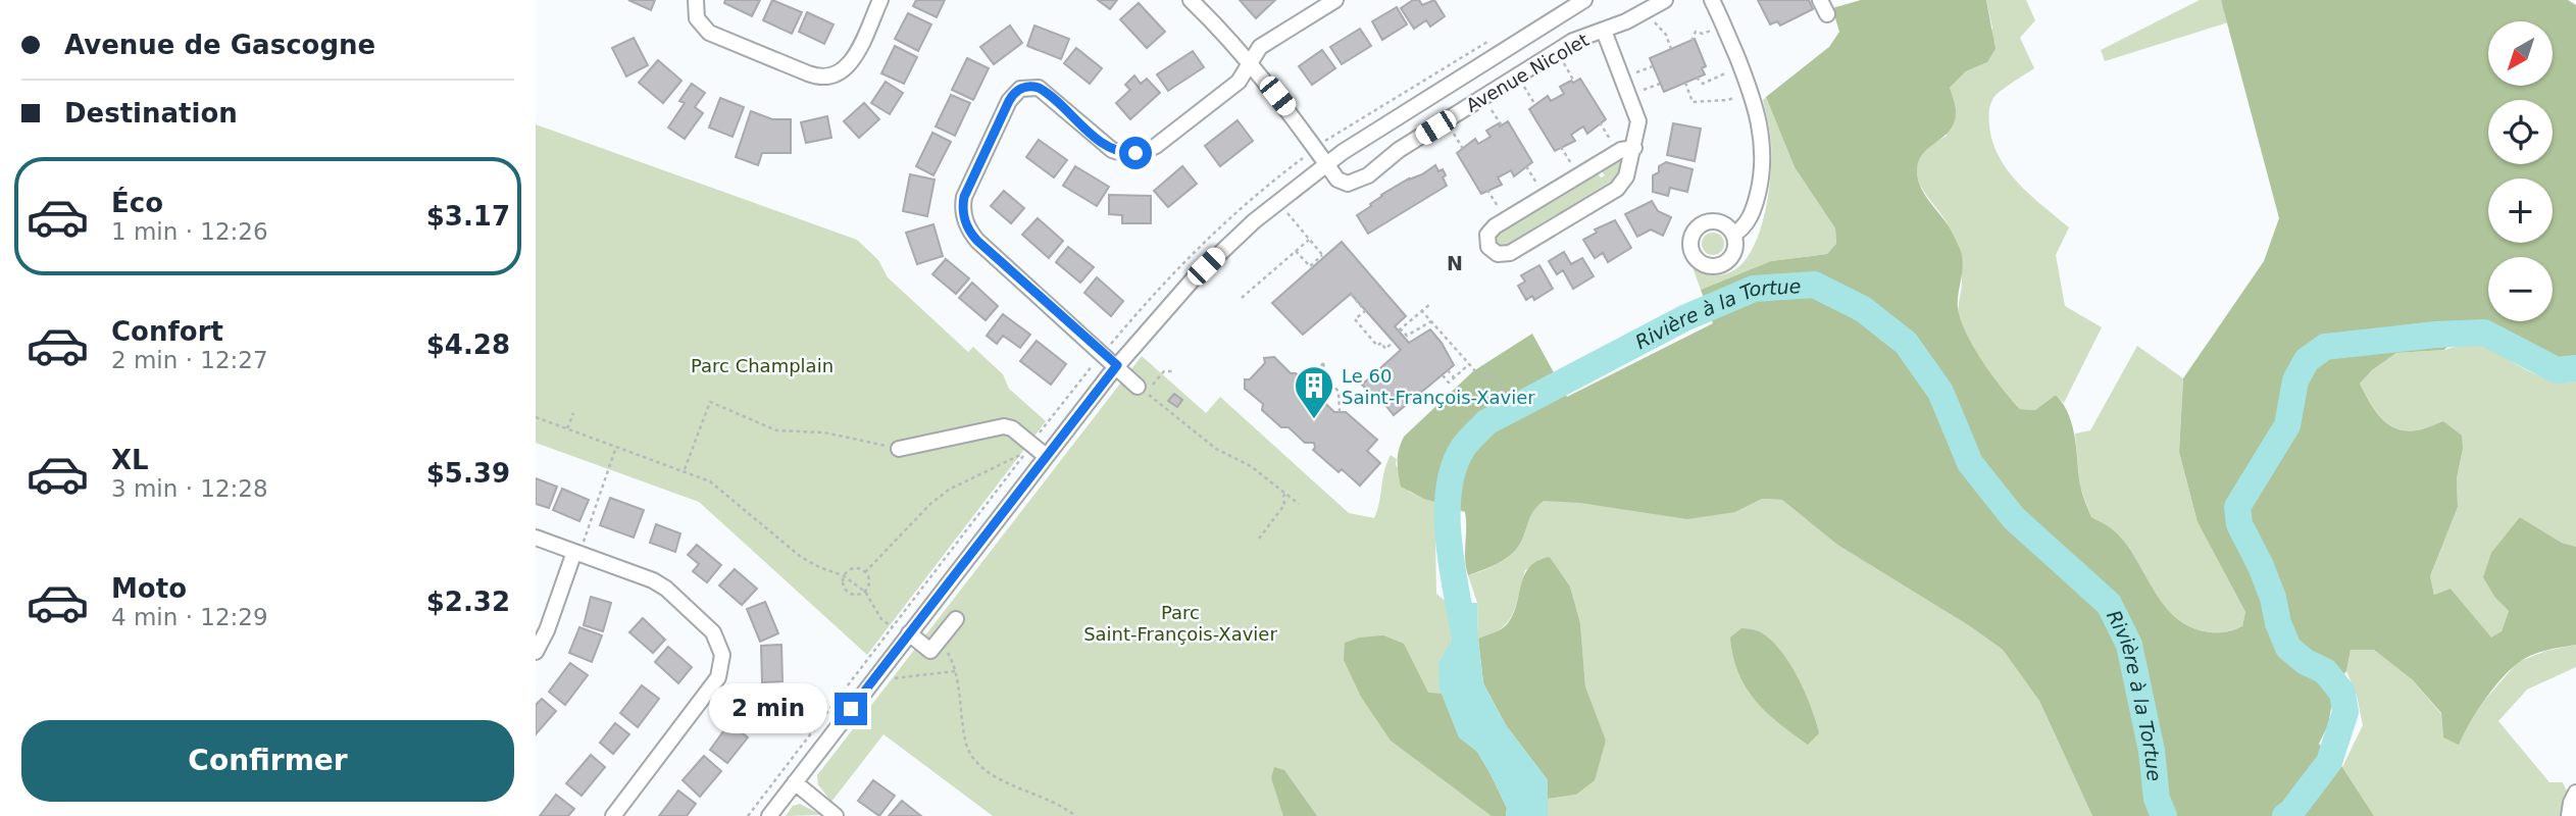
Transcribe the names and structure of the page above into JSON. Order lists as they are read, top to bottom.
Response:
{
  "streets": {
    "street": ["Avenue Nicolet"]
  },
  "districts": ["N"],
  "water": ["Rivière à la Tortue"],
  "parks": ["Parc Champlain", "Parc Saint-François-Xavier"],
  "places": {
    "building": ["Le 60 Saint-François-Xavier"]
  },
  "north": "bottom left",
  "page": {
    "banner": ["Avenue de Gascogne", "Destination"],
    "map_buttons": ["+", "−"],
    "list": [
      {
        "name": "Éco",
        "note": "1 min · 12:26",
        "value": "$3.17"
      },
      {
        "name": "Confort",
        "note": "2 min · 12:27",
        "value": "$4.28"
      },
      {
        "name": "XL",
        "note": "3 min · 12:28",
        "value": "$5.39"
      },
      {
        "name": "Moto",
        "note": "4 min · 12:29",
        "value": "$2.32"
      }
    ],
    "bubble": "2 min",
    "buttons": "Confirmer"
  }
}
